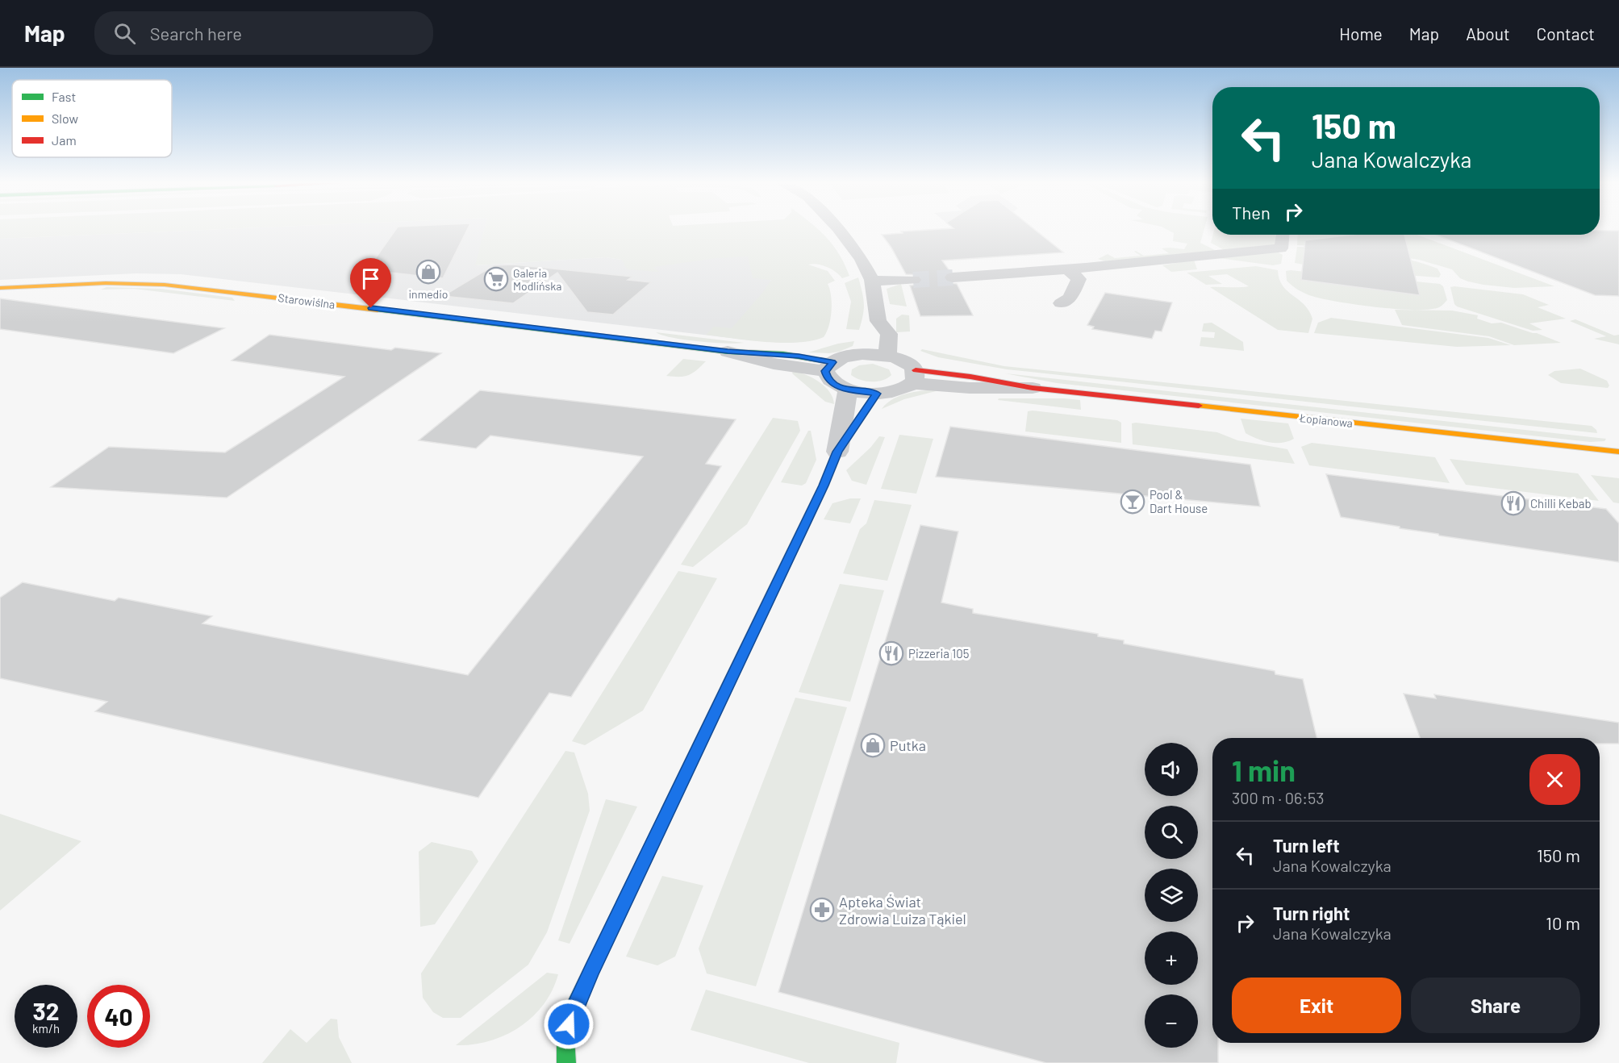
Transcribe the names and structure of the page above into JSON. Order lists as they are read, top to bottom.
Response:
{
  "streets": {
    "street": ["Starowiślna", "Łopianowa"]
  },
  "places": {
    "shop": ["inmedio", "Putka"],
    "supermarket": ["Galeria Modlińska"],
    "bar": ["Pool & Dart House"],
    "restaurant": ["Chilli Kebab", "Pizzeria 105"],
    "pharmacy": ["Apteka Świat Zdrowia Luiza Tąkiel"]
  },
  "legend": ["Fast", "Slow", "Jam"],
  "page": {
    "header": "Map",
    "search": "Search here",
    "nav": [
      "Home",
      "Map",
      "About",
      "Contact"
    ],
    "turn": ["150 m", "Jana Kowalczyka"],
    "then": "Then",
    "heading": ["1 min", "300 m · 06:53"],
    "map_buttons": ["+", "−"],
    "list": [
      {
        "name": "Turn left",
        "note": "Jana Kowalczyka",
        "value": "150 m"
      },
      {
        "name": "Turn right",
        "note": "Jana Kowalczyka",
        "value": "10 m"
      }
    ],
    "buttons": ["Exit", "Share"],
    "speed": "32 km/h",
    "limit": "40"
  }
}
